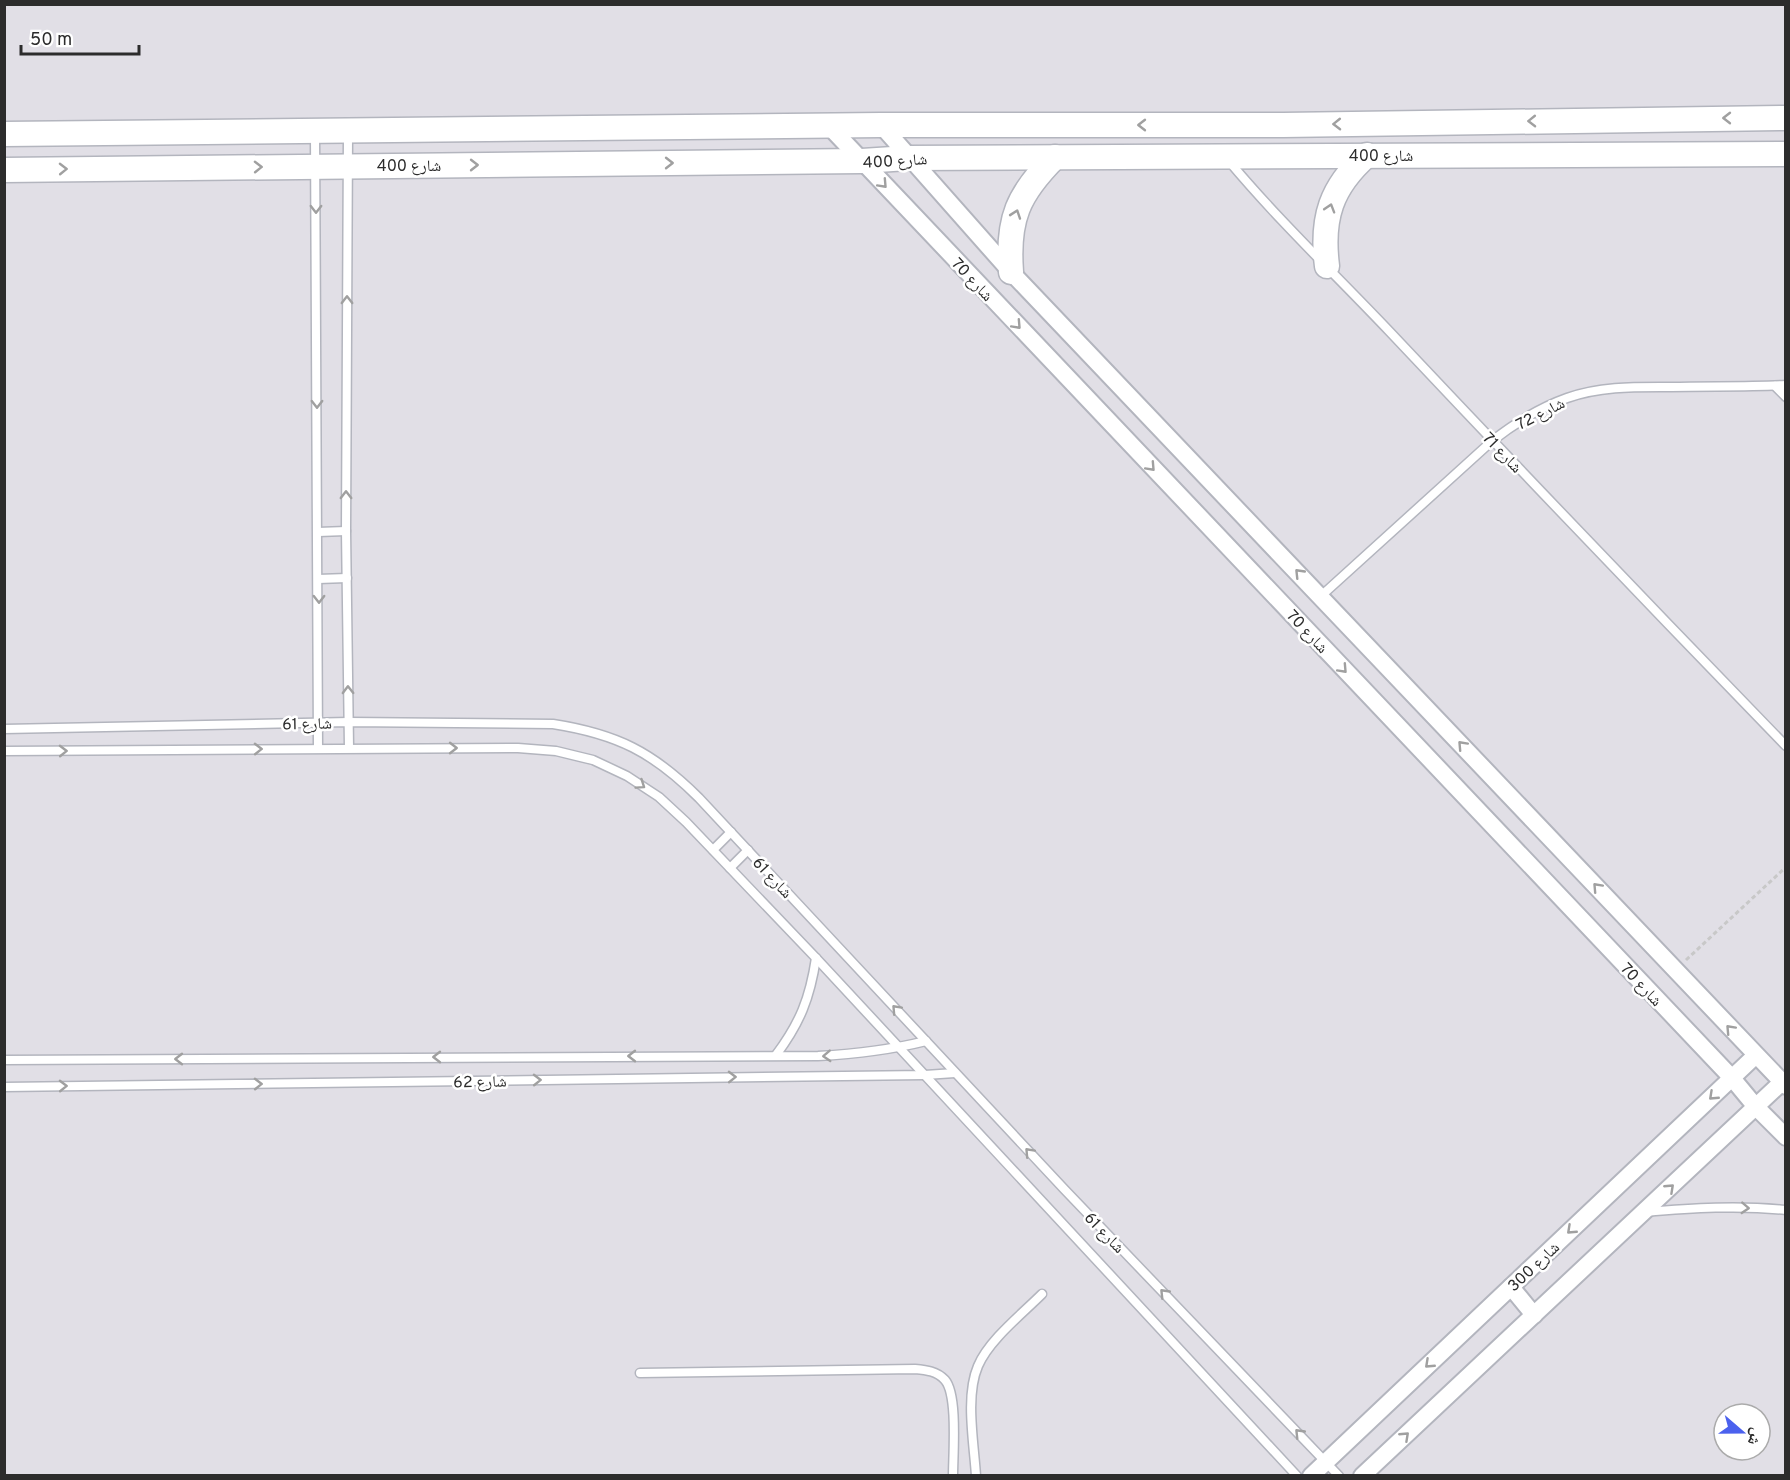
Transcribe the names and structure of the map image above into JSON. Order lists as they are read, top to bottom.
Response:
{
  "streets": {
    "street": ["شارع 400", "شارع 70", "شارع 300"],
    "lane": [
      "شارع 72",
      "شارع 71",
      "شارع 61",
      "شارع 62"
    ]
  },
  "crossings": [
    ["شارع 400", "شارع 70"],
    ["شارع 400", "شارع 71"],
    ["شارع 70", "شارع 72"],
    ["شارع 70", "شارع 300"],
    ["شارع 72", "شارع 71"],
    ["شارع 61", "شارع 62"],
    ["شارع 61", "شارع 300"]
  ],
  "scale_bar": "50 m",
  "north": "right"
}
